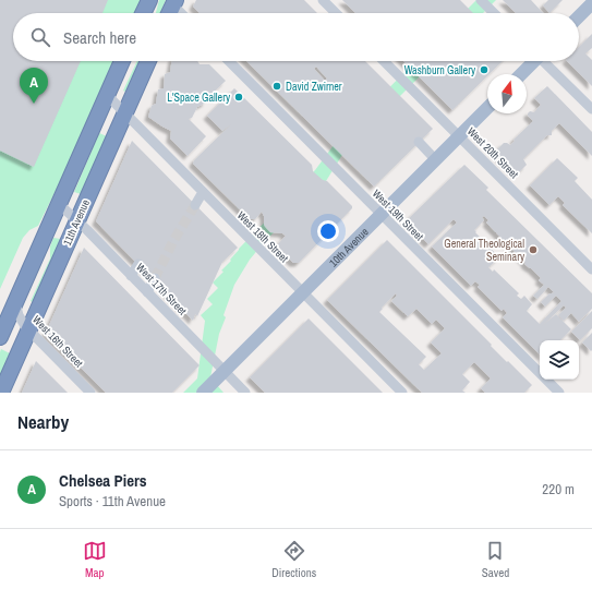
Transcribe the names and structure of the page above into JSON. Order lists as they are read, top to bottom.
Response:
{
  "streets": {
    "highway": ["11th Avenue"],
    "main road": ["10th Avenue"],
    "street": [
      "West 20th Street",
      "West 19th Street",
      "West 18th Street",
      "West 17th Street",
      "West 16th Street"
    ]
  },
  "crossings": [
    ["West 20th Street", "10th Avenue"],
    ["West 19th Street", "10th Avenue"],
    ["11th Avenue", "West 18th Street"],
    ["11th Avenue", "West 17th Street"],
    ["11th Avenue", "West 16th Street"],
    ["West 18th Street", "10th Avenue"],
    ["10th Avenue", "West 17th Street"]
  ],
  "places": [
    "Washburn Gallery",
    "David Zwirner",
    "L'Space Gallery",
    "General Theological Seminary"
  ],
  "north": "top",
  "page": {
    "search": "Search here",
    "pins": "A",
    "heading": "Nearby",
    "list": [
      {
        "mark": "A",
        "name": "Chelsea Piers",
        "note": "Sports · 11th Avenue",
        "value": "220 m"
      }
    ],
    "nav": ["Map", "Directions", "Saved"]
  }
}
